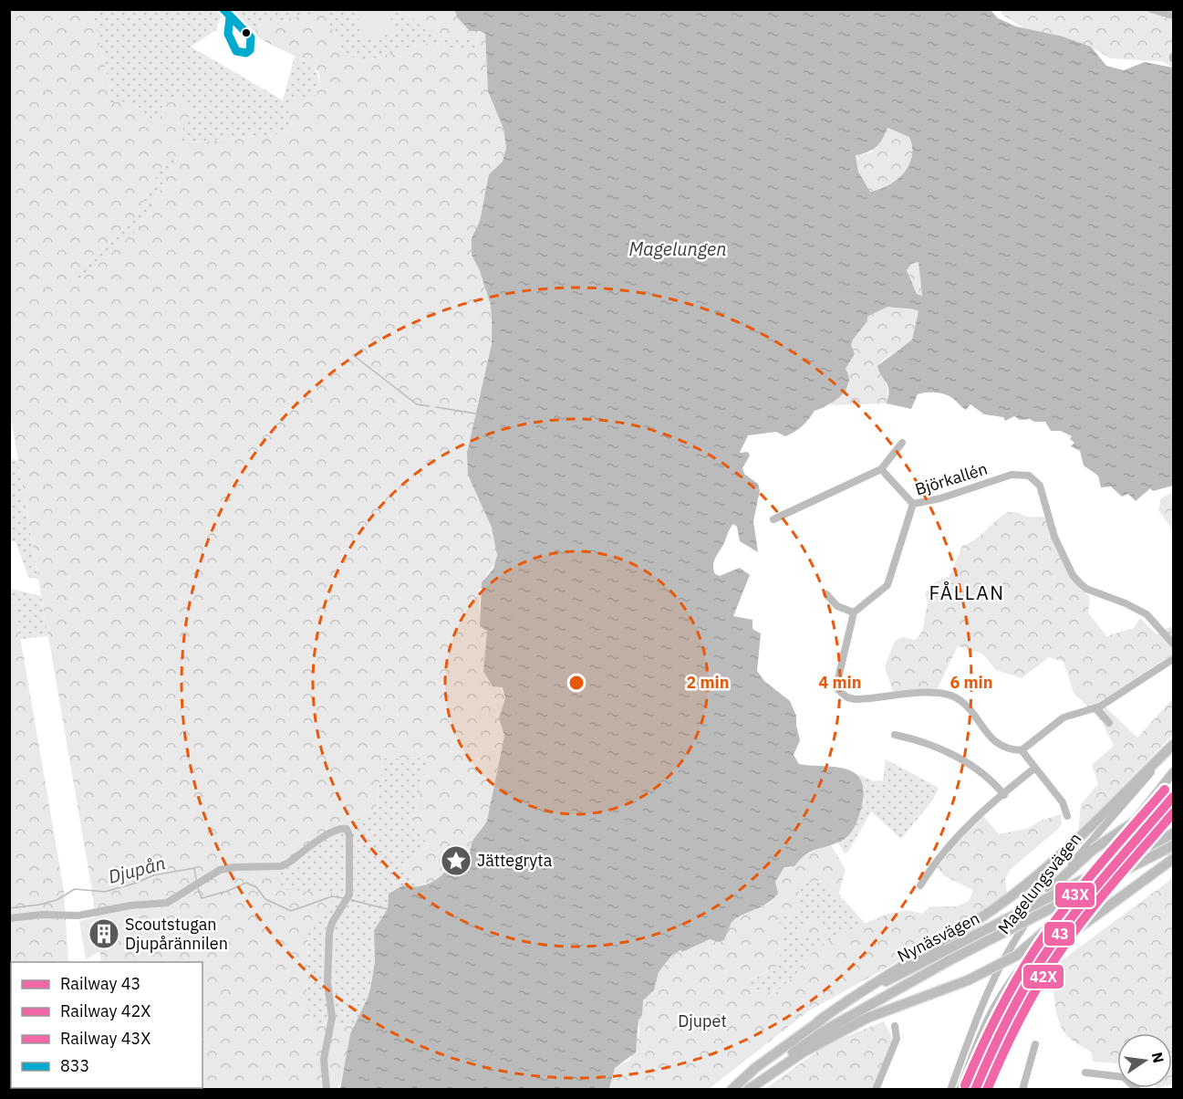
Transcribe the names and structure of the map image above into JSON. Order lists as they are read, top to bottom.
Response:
{
  "streets": {
    "highway": ["Nynäsvägen"],
    "street": ["Björkallén", "Magelungsvägen"]
  },
  "districts": ["FÅLLAN"],
  "water": ["Magelungen", "Djupån"],
  "parks": ["Djupet"],
  "places": {
    "place": ["Jättegryta"],
    "building": ["Scoutstugan Djupårännilen"]
  },
  "lines": [
    "transit line 833",
    "rail line 43X",
    "rail line 43",
    "rail line 42X"
  ],
  "legend": [
    "Railway 43",
    "Railway 42X",
    "Railway 43X",
    "833"
  ],
  "north": "right",
  "rings": ["2 min", "4 min", "6 min"]
}
